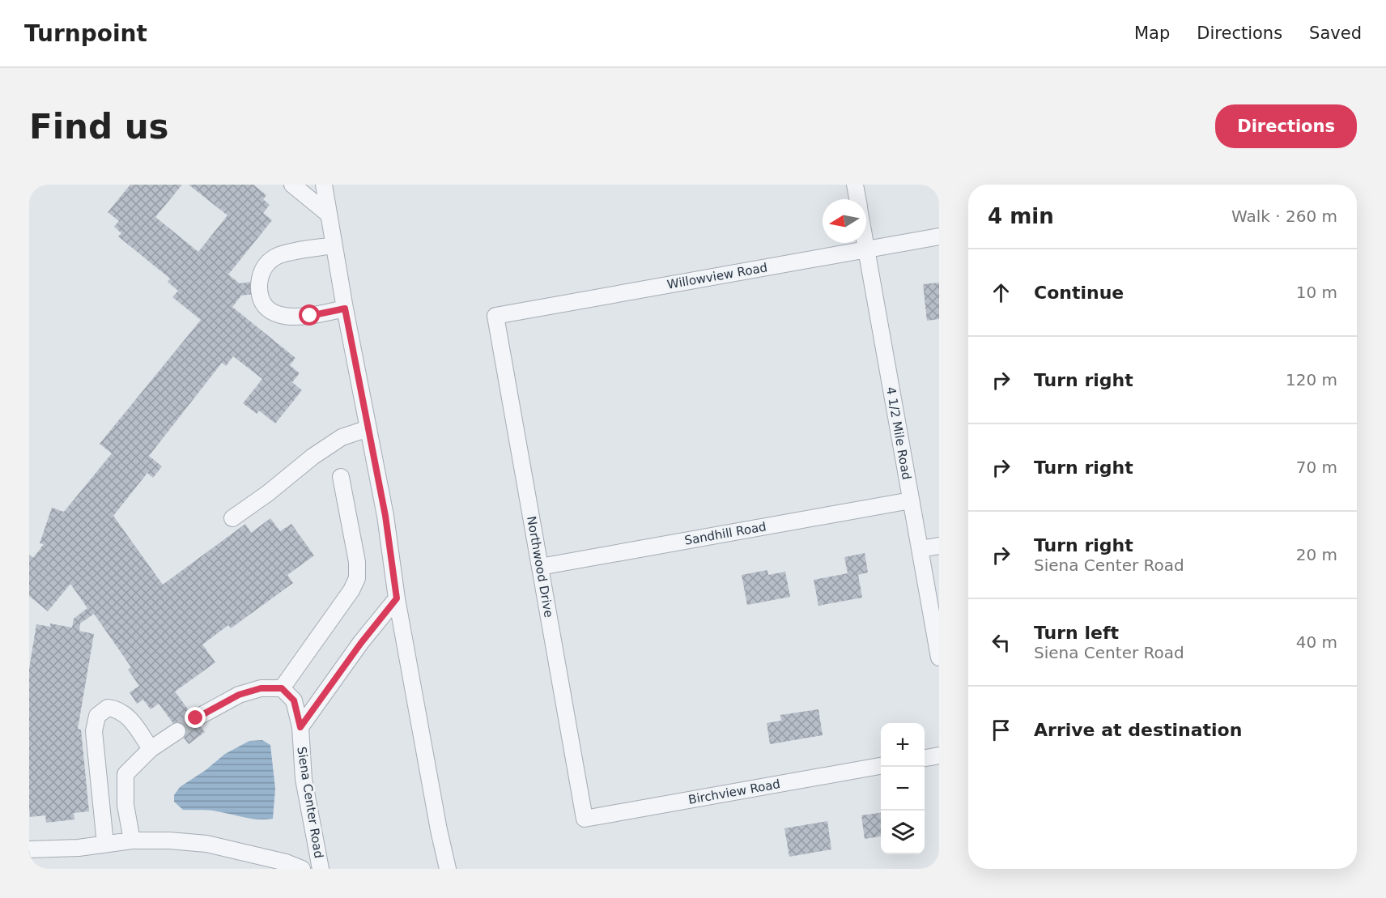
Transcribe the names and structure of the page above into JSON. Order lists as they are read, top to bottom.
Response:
{
  "streets": {
    "street": [
      "Willowview Road",
      "4 1/2 Mile Road",
      "Sandhill Road",
      "Northwood Drive",
      "Birchview Road",
      "Siena Center Road"
    ]
  },
  "crossings": [
    ["Willowview Road", "4 1/2 Mile Road"],
    ["Willowview Road", "Northwood Drive"],
    ["4 1/2 Mile Road", "Sandhill Road"],
    ["Sandhill Road", "Northwood Drive"],
    ["Northwood Drive", "Birchview Road"]
  ],
  "north": "left",
  "page": {
    "header": "Turnpoint",
    "nav": ["Map", "Directions", "Saved"],
    "buttons": "Directions",
    "title": "Find us",
    "heading": ["4 min", "Walk · 260 m"],
    "list": [
      ["Continue", "10 m"],
      ["Turn right", "120 m"],
      ["Turn right", "70 m"],
      ["Turn right", "Siena Center Road", "20 m"],
      ["Turn left", "Siena Center Road", "40 m"],
      "Arrive at destination"
    ],
    "map_buttons": ["+", "−"]
  }
}
